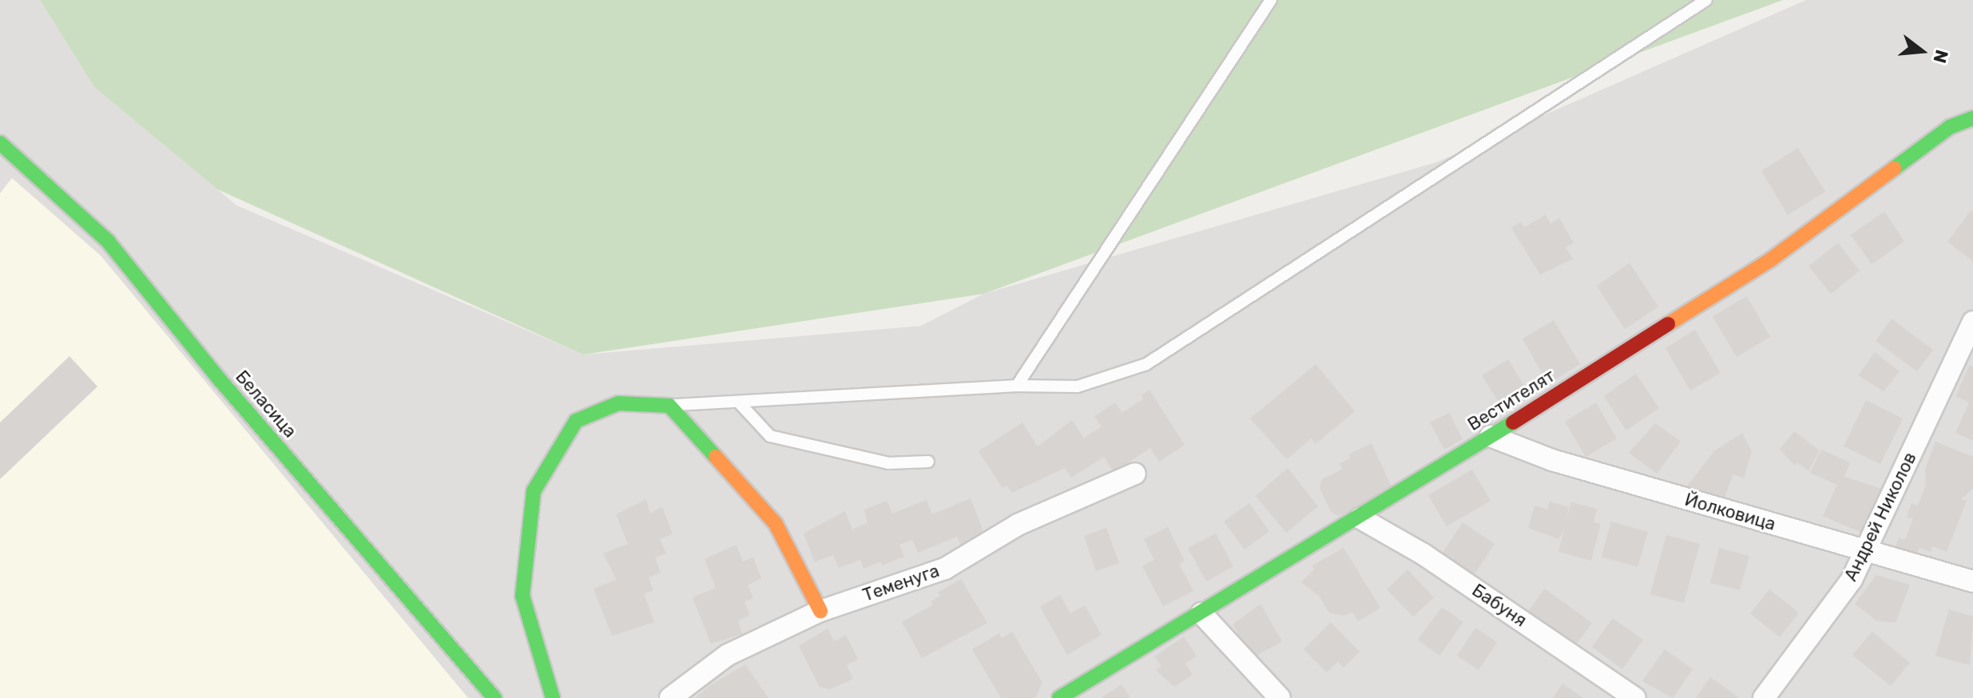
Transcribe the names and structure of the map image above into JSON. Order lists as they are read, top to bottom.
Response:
{
  "streets": {
    "street": [
      "Вестителят",
      "Беласица",
      "Йолковица",
      "Андрей Николов",
      "Теменуга",
      "Бабуня"
    ]
  },
  "crossings": [
    ["Вестителят", "Йолковица"],
    ["Вестителят", "Бабуня"],
    ["Йолковица", "Андрей Николов"]
  ],
  "north": "right"
}
